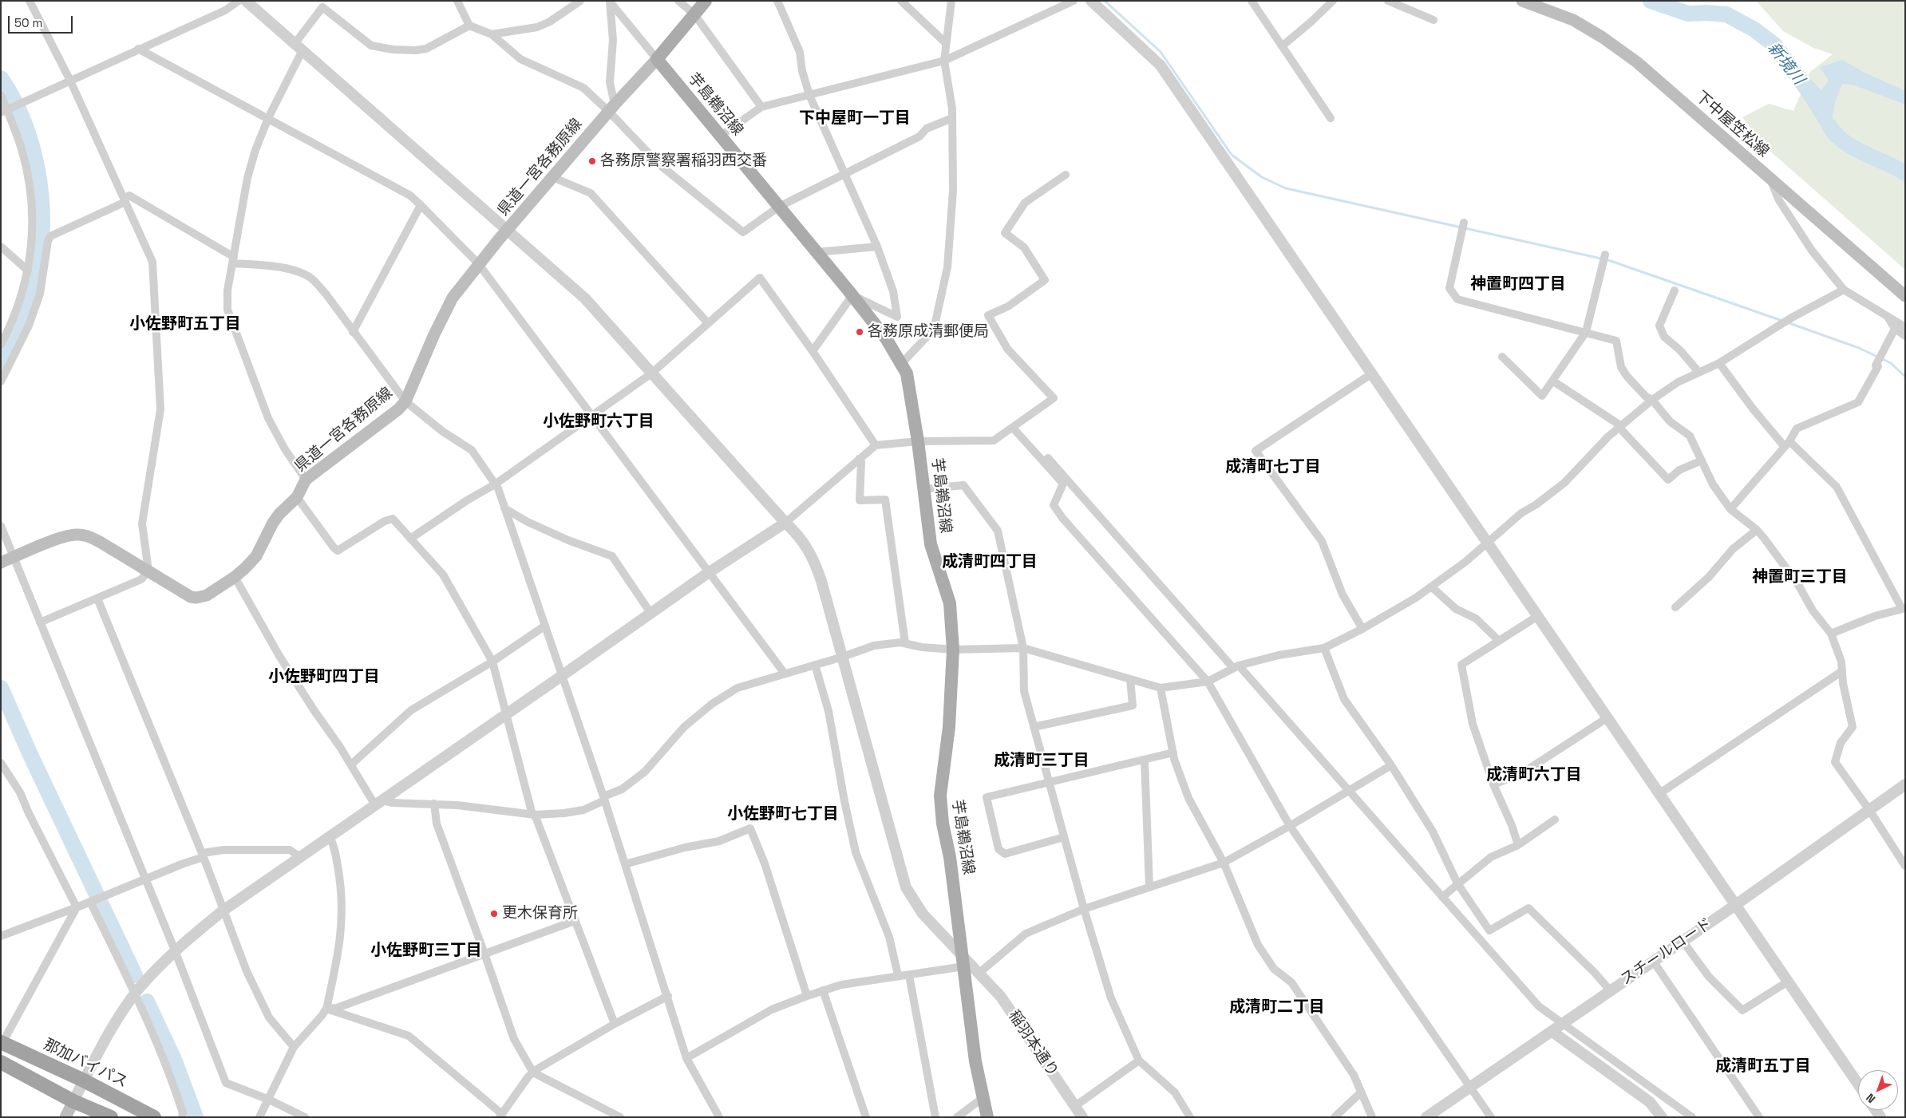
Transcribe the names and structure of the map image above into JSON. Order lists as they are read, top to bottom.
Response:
{
  "streets": {
    "highway": ["那加バイパス"],
    "main road": ["芋島鵜沼線", "下中屋笠松線", "県道一宮各務原線"],
    "street": ["スチールロード", "稲羽本通り"]
  },
  "crossings": [
    ["芋島鵜沼線", "県道一宮各務原線"],
    ["芋島鵜沼線", "稲羽本通り"],
    ["県道一宮各務原線", "稲羽本通り"]
  ],
  "districts": [
    "下中屋町一丁目",
    "神置町四丁目",
    "小佐野町五丁目",
    "小佐野町六丁目",
    "成清町七丁目",
    "成清町四丁目",
    "神置町三丁目",
    "小佐野町四丁目",
    "成清町三丁目",
    "成清町六丁目",
    "小佐野町七丁目",
    "小佐野町三丁目",
    "成清町二丁目",
    "成清町五丁目"
  ],
  "water": ["新境川"],
  "places": ["各務原警察署稲羽西交番", "各務原成清郵便局", "更木保育所"],
  "scale_bar": "50 m",
  "north": "bottom left"
}
